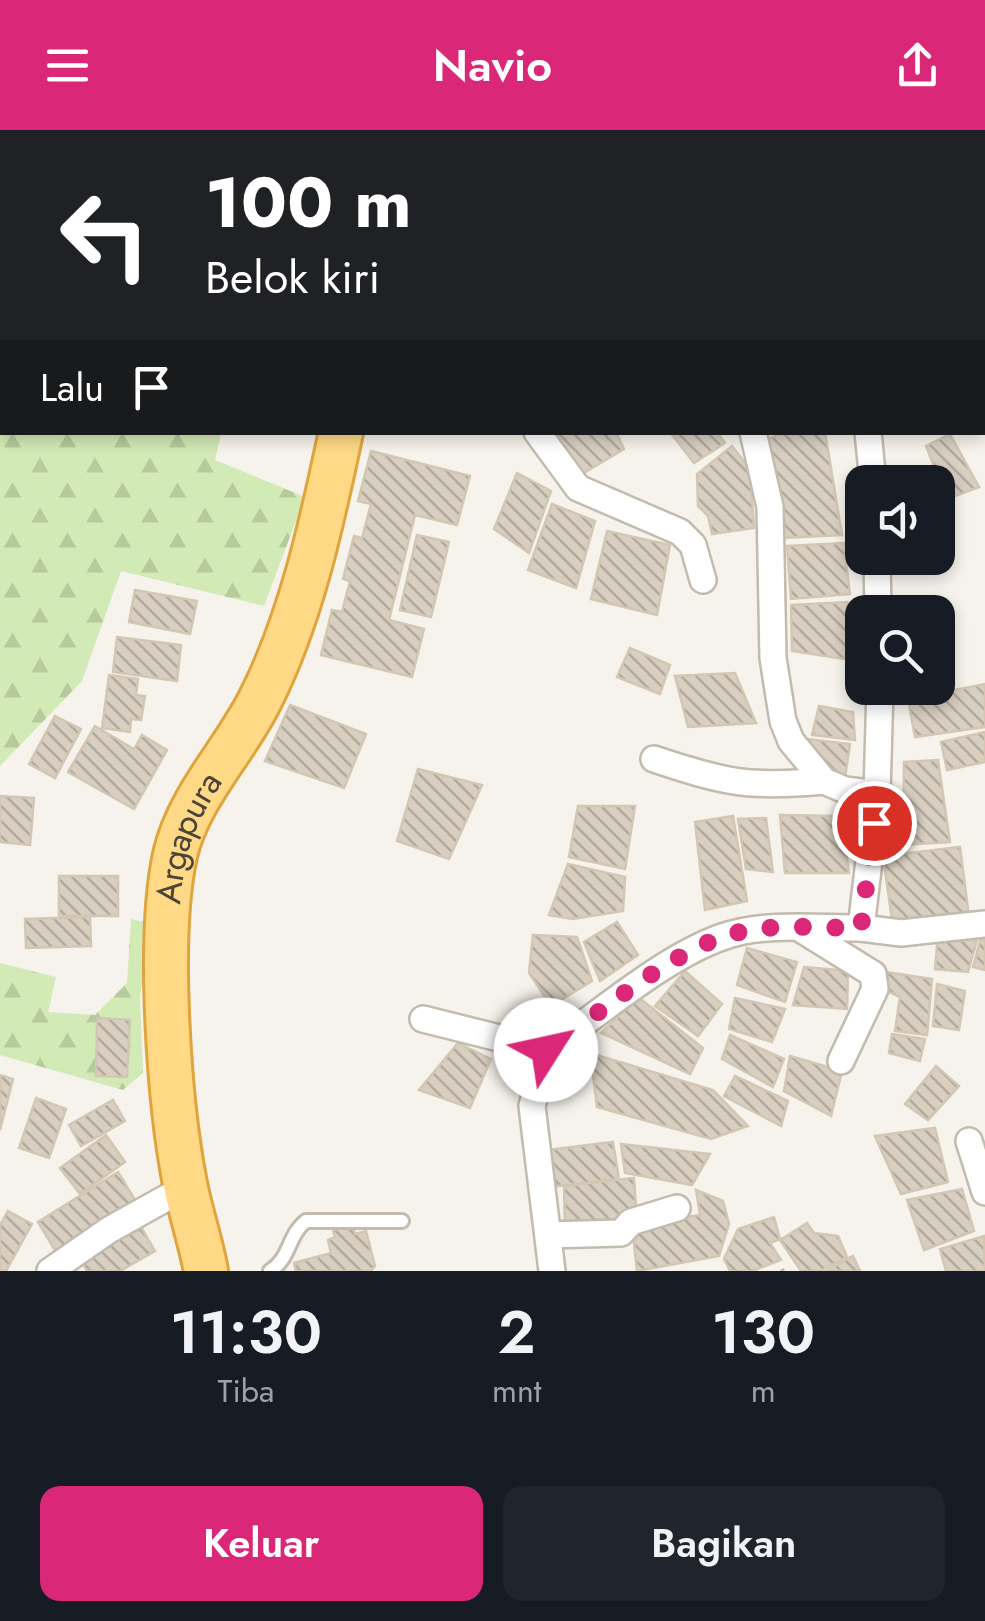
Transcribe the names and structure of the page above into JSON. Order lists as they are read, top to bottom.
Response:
{
  "streets": {
    "highway": ["Argapura"]
  },
  "page": {
    "header": "Navio",
    "turn": ["100 m", "Belok kiri"],
    "then": "Lalu",
    "eta": [
      "11:30",
      "Tiba",
      "2",
      "mnt",
      "130",
      "m"
    ],
    "buttons": ["Keluar", "Bagikan"]
  }
}
